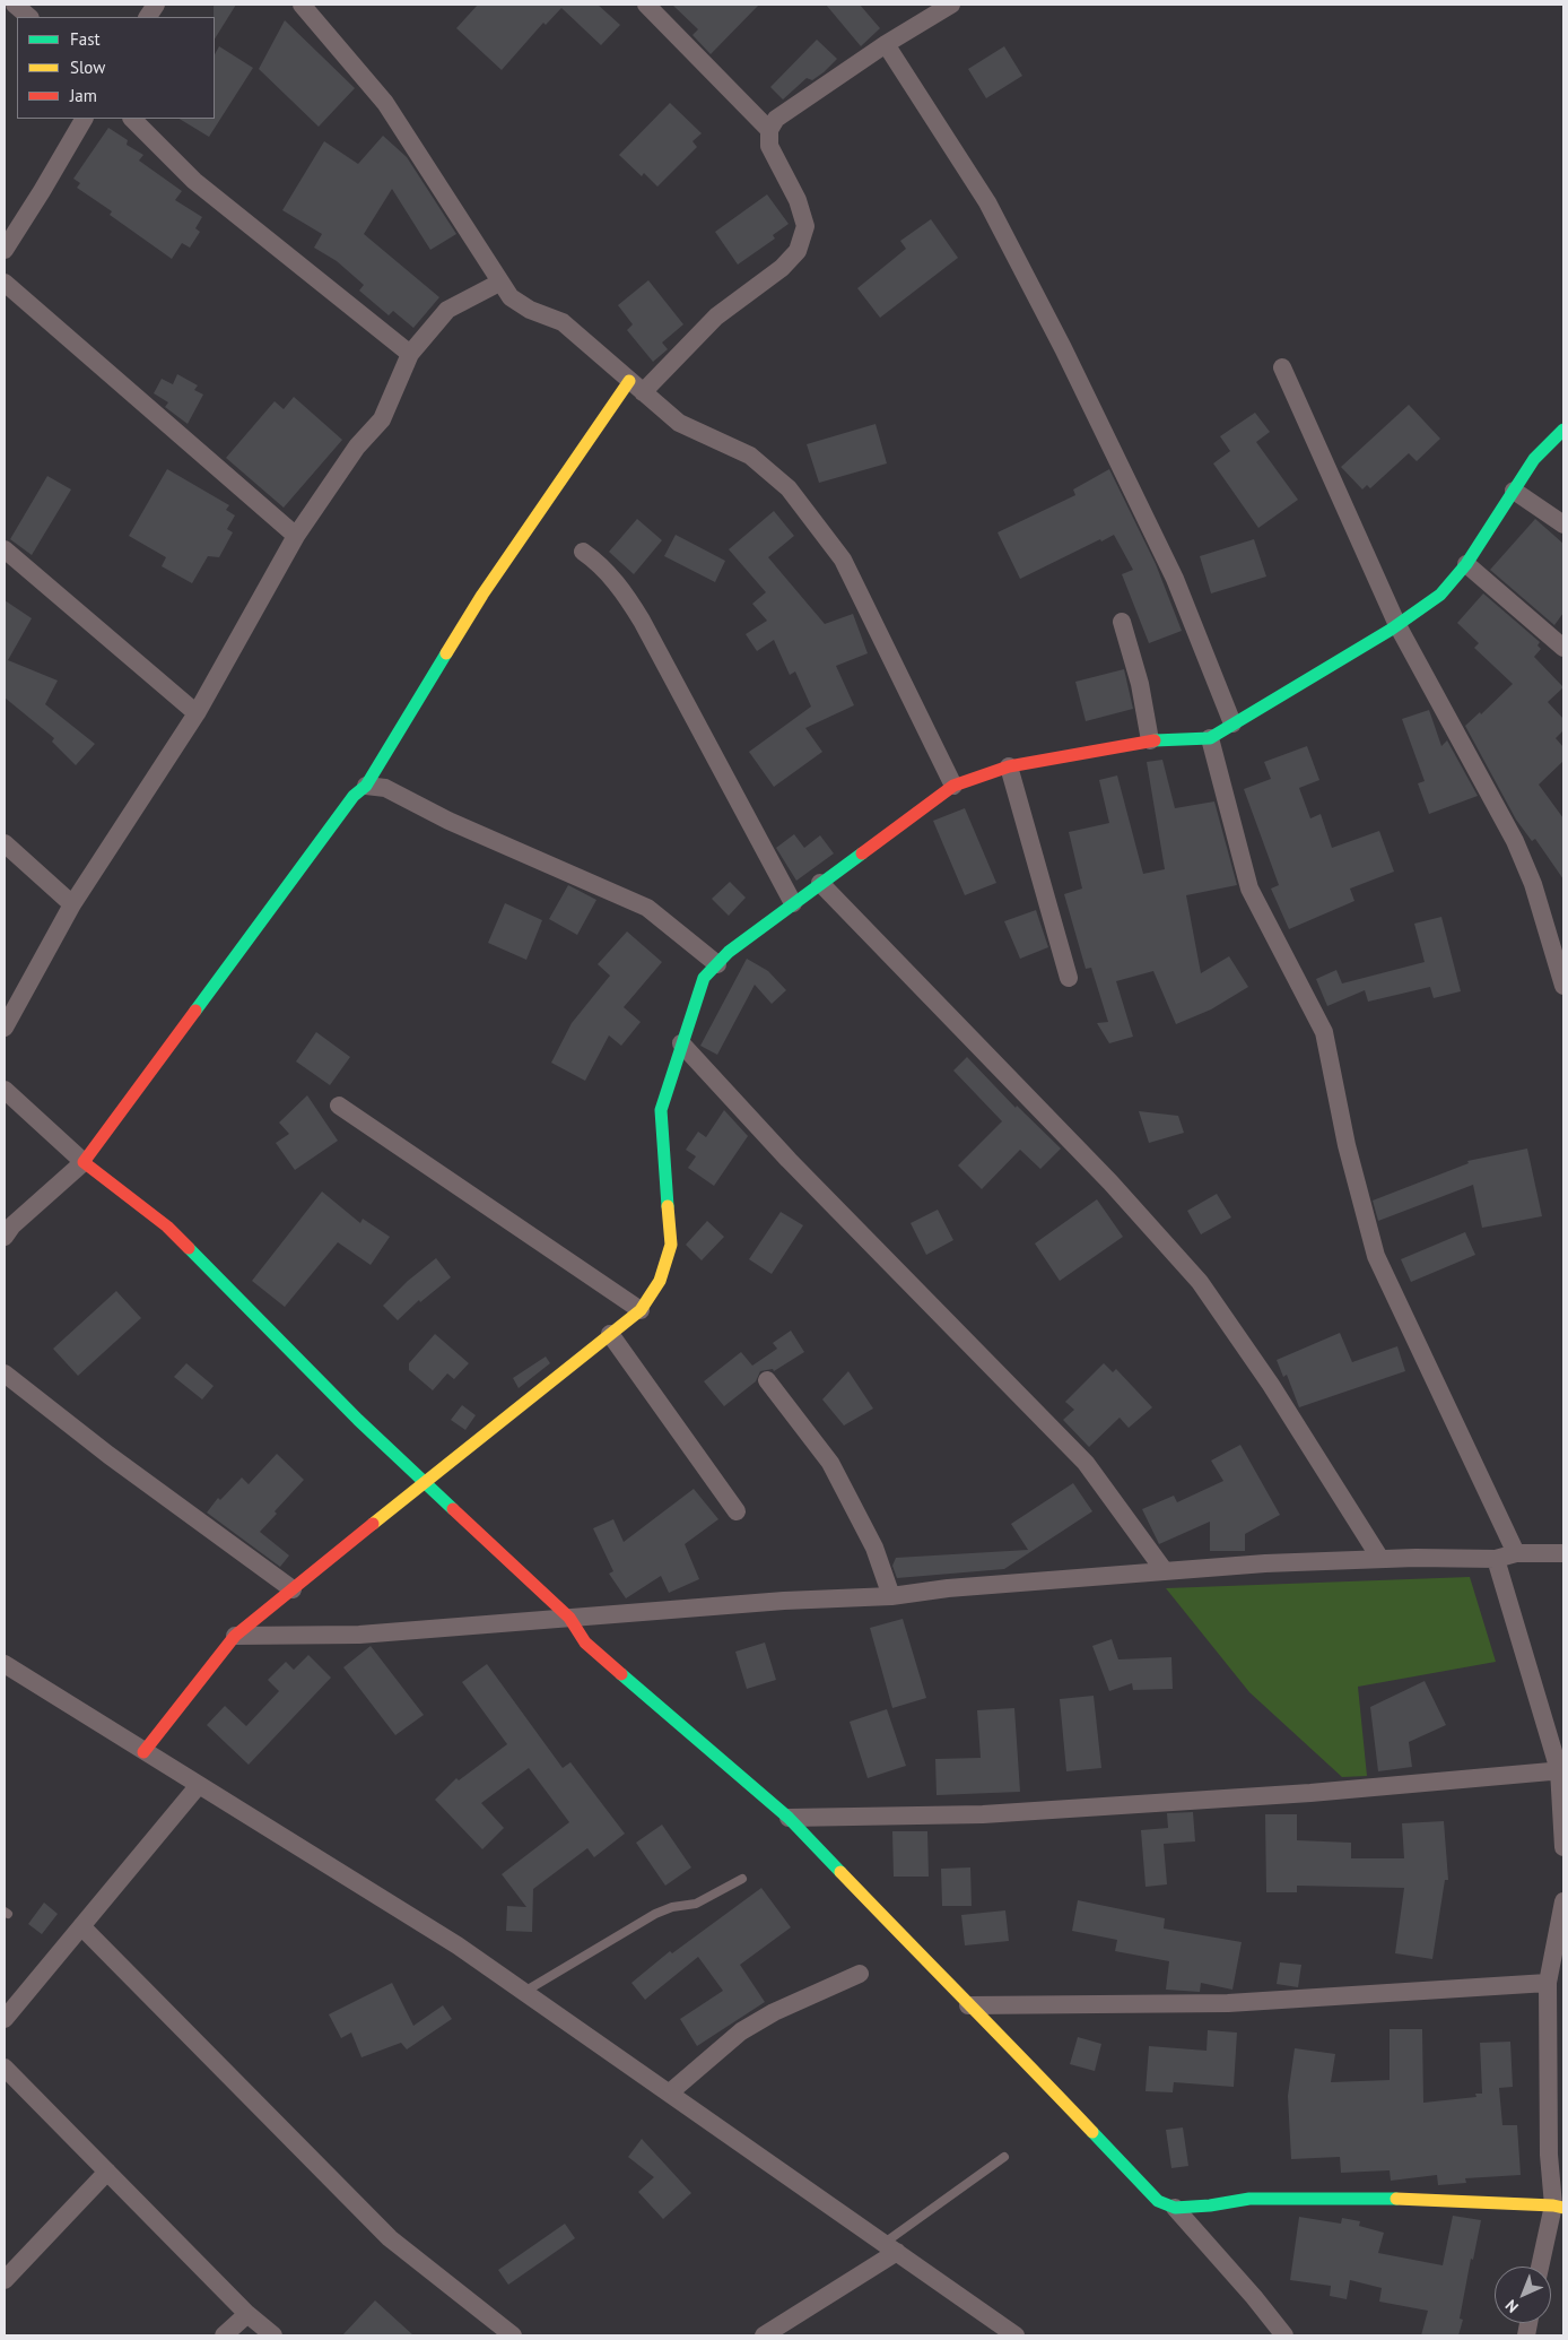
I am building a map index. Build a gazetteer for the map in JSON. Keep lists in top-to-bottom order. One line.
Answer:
{"legend":["Fast","Slow","Jam"],"north":"bottom left"}
